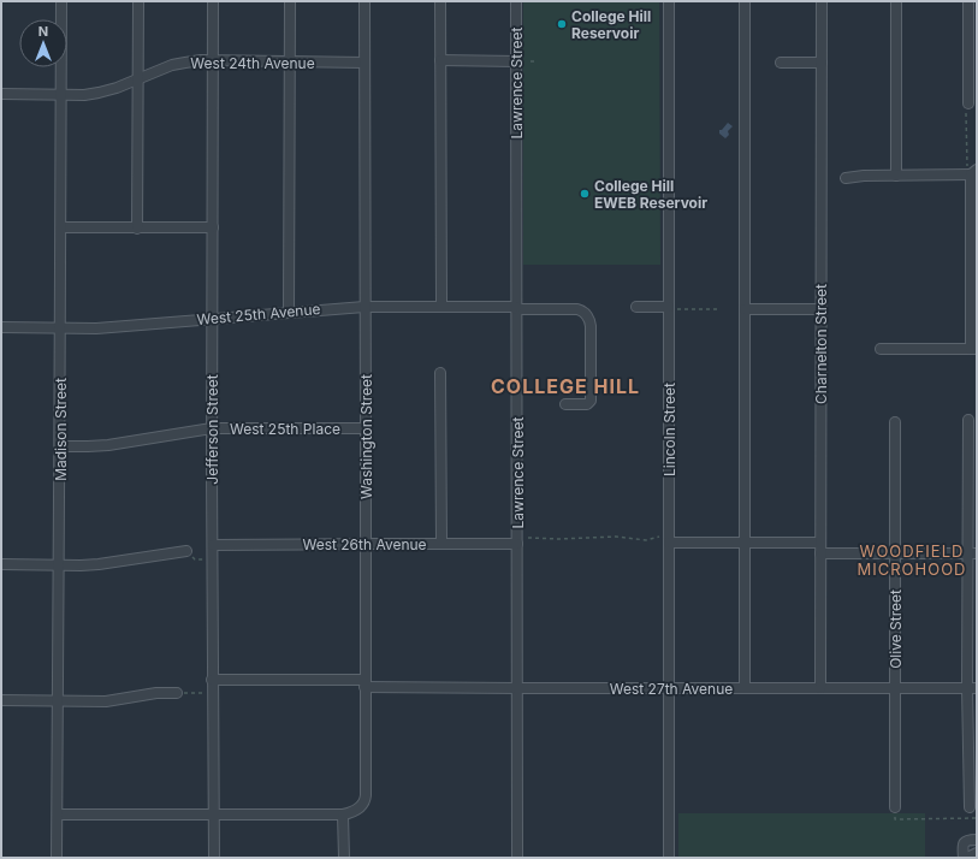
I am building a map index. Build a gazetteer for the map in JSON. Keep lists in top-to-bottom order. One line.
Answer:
{"streets":{"street":["West 24th Avenue","Lawrence Street","West 25th Avenue","Charnelton Street","West 25th Place","Madison Street","Jefferson Street","Lincoln Street","Washington Street","West 26th Avenue","Olive Street","West 27th Avenue"]},"crossings":[["West 24th Avenue","Madison Street"],["West 24th Avenue","Jefferson Street"],["West 24th Avenue","Washington Street"],["Lawrence Street","West 25th Avenue"],["Lawrence Street","West 26th Avenue"],["Lawrence Street","West 27th Avenue"],["West 25th Avenue","Madison Street"],["West 25th Avenue","Jefferson Street"],["West 25th Avenue","Washington Street"],["Charnelton Street","West 27th Avenue"],["West 25th Place","Madison Street"],["West 25th Place","Jefferson Street"],["West 25th Place","Washington Street"],["Jefferson Street","West 26th Avenue"],["Jefferson Street","West 27th Avenue"],["Lincoln Street","West 27th Avenue"],["Washington Street","West 26th Avenue"],["Washington Street","West 27th Avenue"],["Olive Street","West 27th Avenue"]],"districts":["COLLEGE HILL","WOODFIELD MICROHOOD"],"places":["College Hill Reservoir","College Hill EWEB Reservoir"],"north":"top"}
